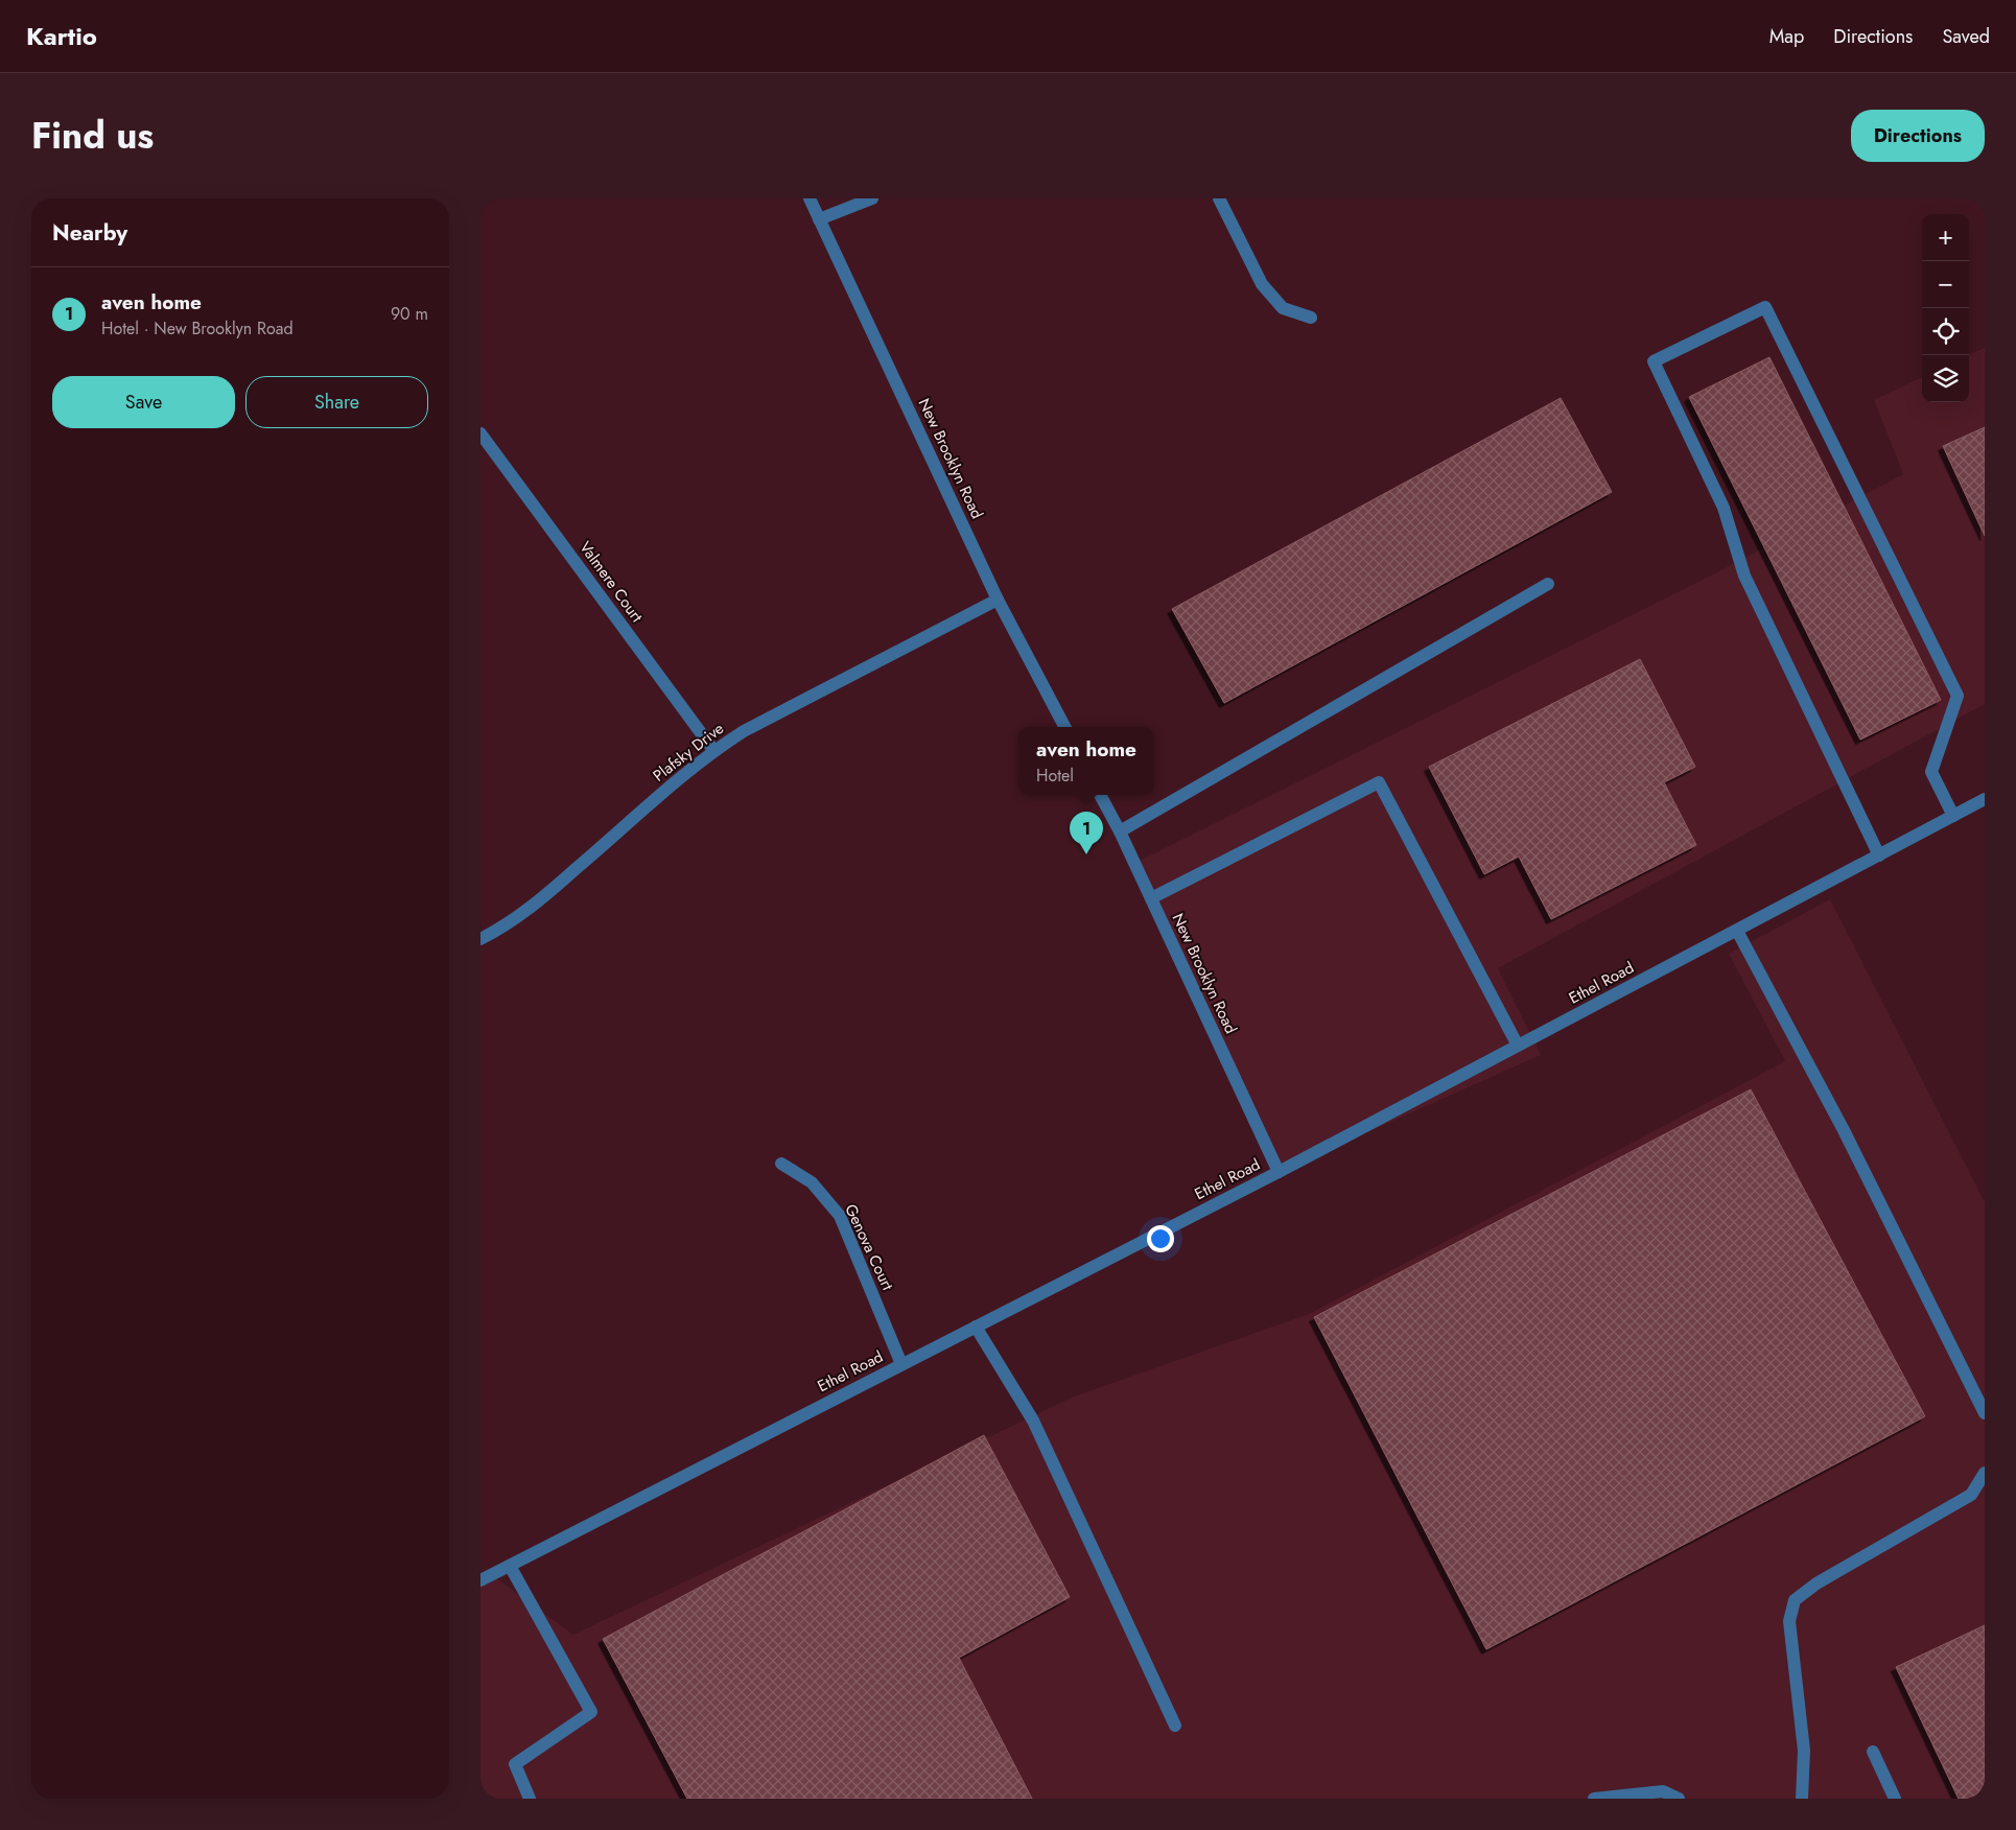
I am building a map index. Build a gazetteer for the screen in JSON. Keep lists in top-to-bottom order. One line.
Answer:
{"streets":{"street":["New Brooklyn Road","Valmere Court","Plafsky Drive","Ethel Road","Genova Court"]},"crossings":[["New Brooklyn Road","Plafsky Drive"],["New Brooklyn Road","Ethel Road"],["Valmere Court","Plafsky Drive"],["Ethel Road","Genova Court"]],"page":{"header":"Kartio","nav":["Map","Directions","Saved"],"title":"Find us","buttons":["Directions",["Save","Share"]],"heading":"Nearby","map_buttons":["+","−"],"list":[{"mark":"1","name":"aven home","note":"Hotel · New Brooklyn Road","value":"90 m"}],"popup":["aven home","Hotel"],"pins":"1"}}
